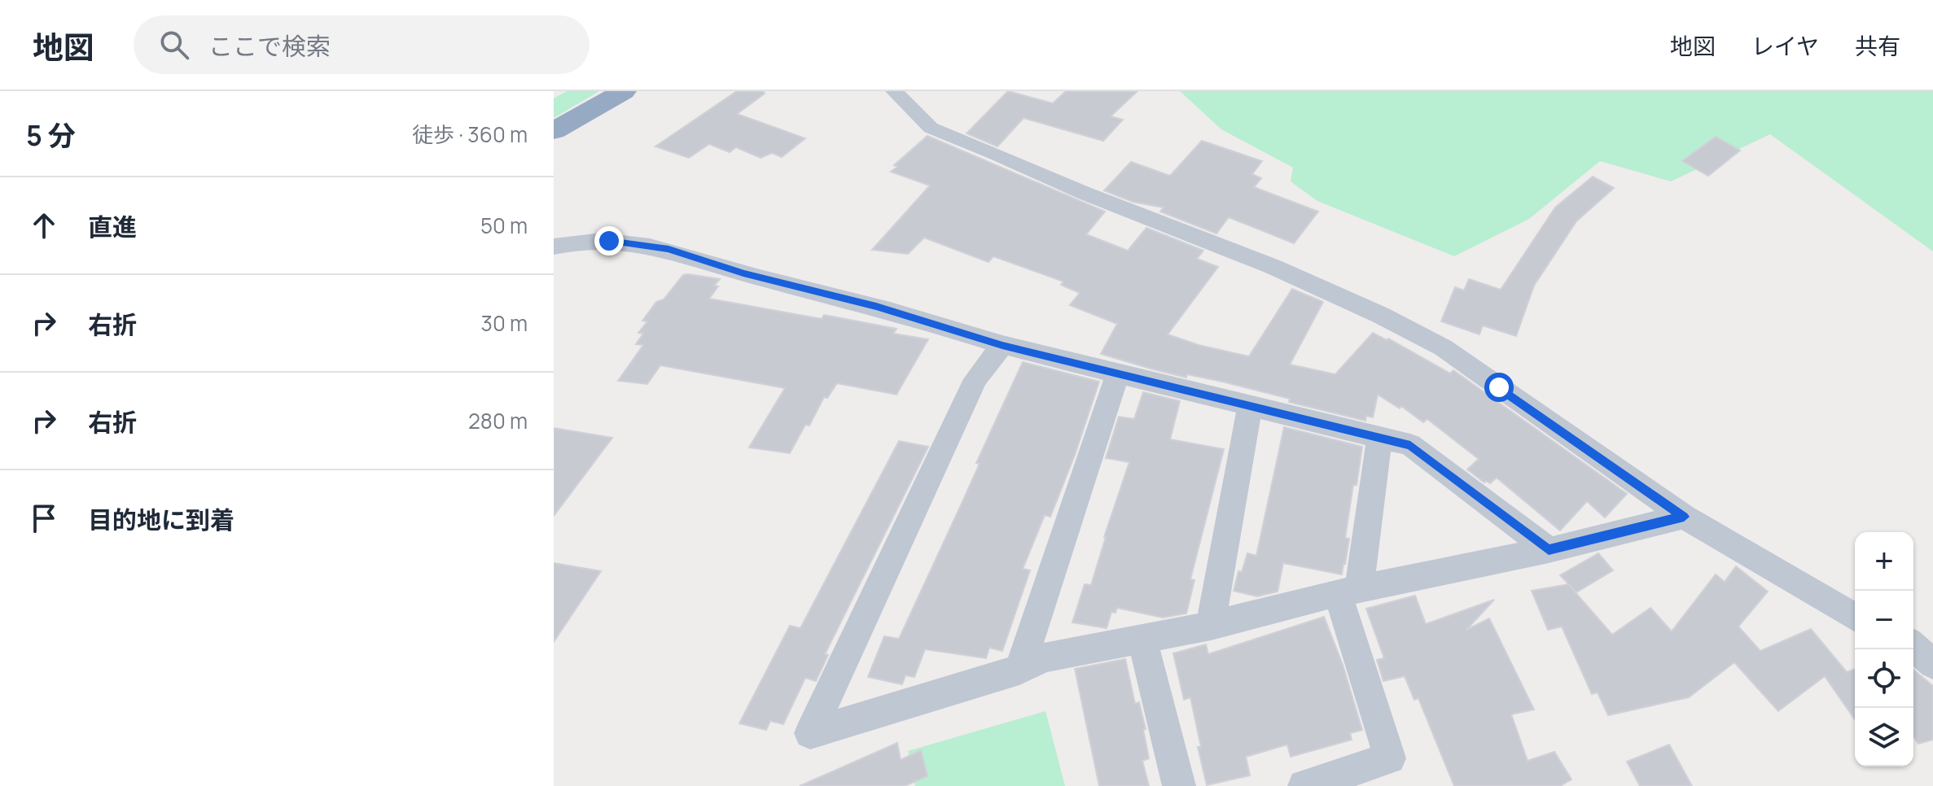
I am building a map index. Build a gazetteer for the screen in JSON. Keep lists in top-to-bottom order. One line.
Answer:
{"page":{"header":"地図","search":"ここで検索","nav":["地図","レイヤ","共有"],"heading":["5 分","徒歩 · 360 m"],"list":[["直進","50 m"],["右折","30 m"],["右折","280 m"],"目的地に到着"],"map_buttons":["+","−"]}}
